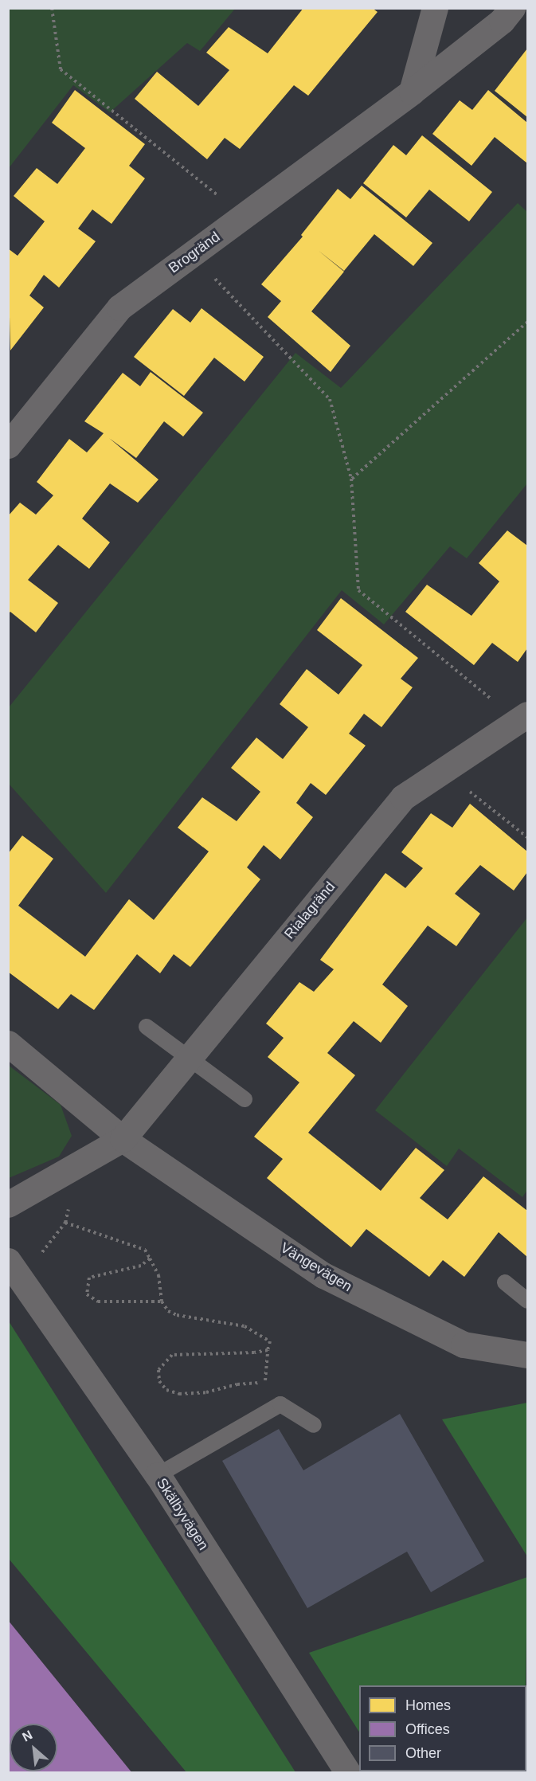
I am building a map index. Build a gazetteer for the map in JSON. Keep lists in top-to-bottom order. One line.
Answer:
{"streets":{"street":["Brogränd","Rialagränd","Vängevägen","Skälbyvägen"]},"crossings":[["Rialagränd","Vängevägen"]],"legend":["Homes","Offices","Other"],"north":"top left"}
